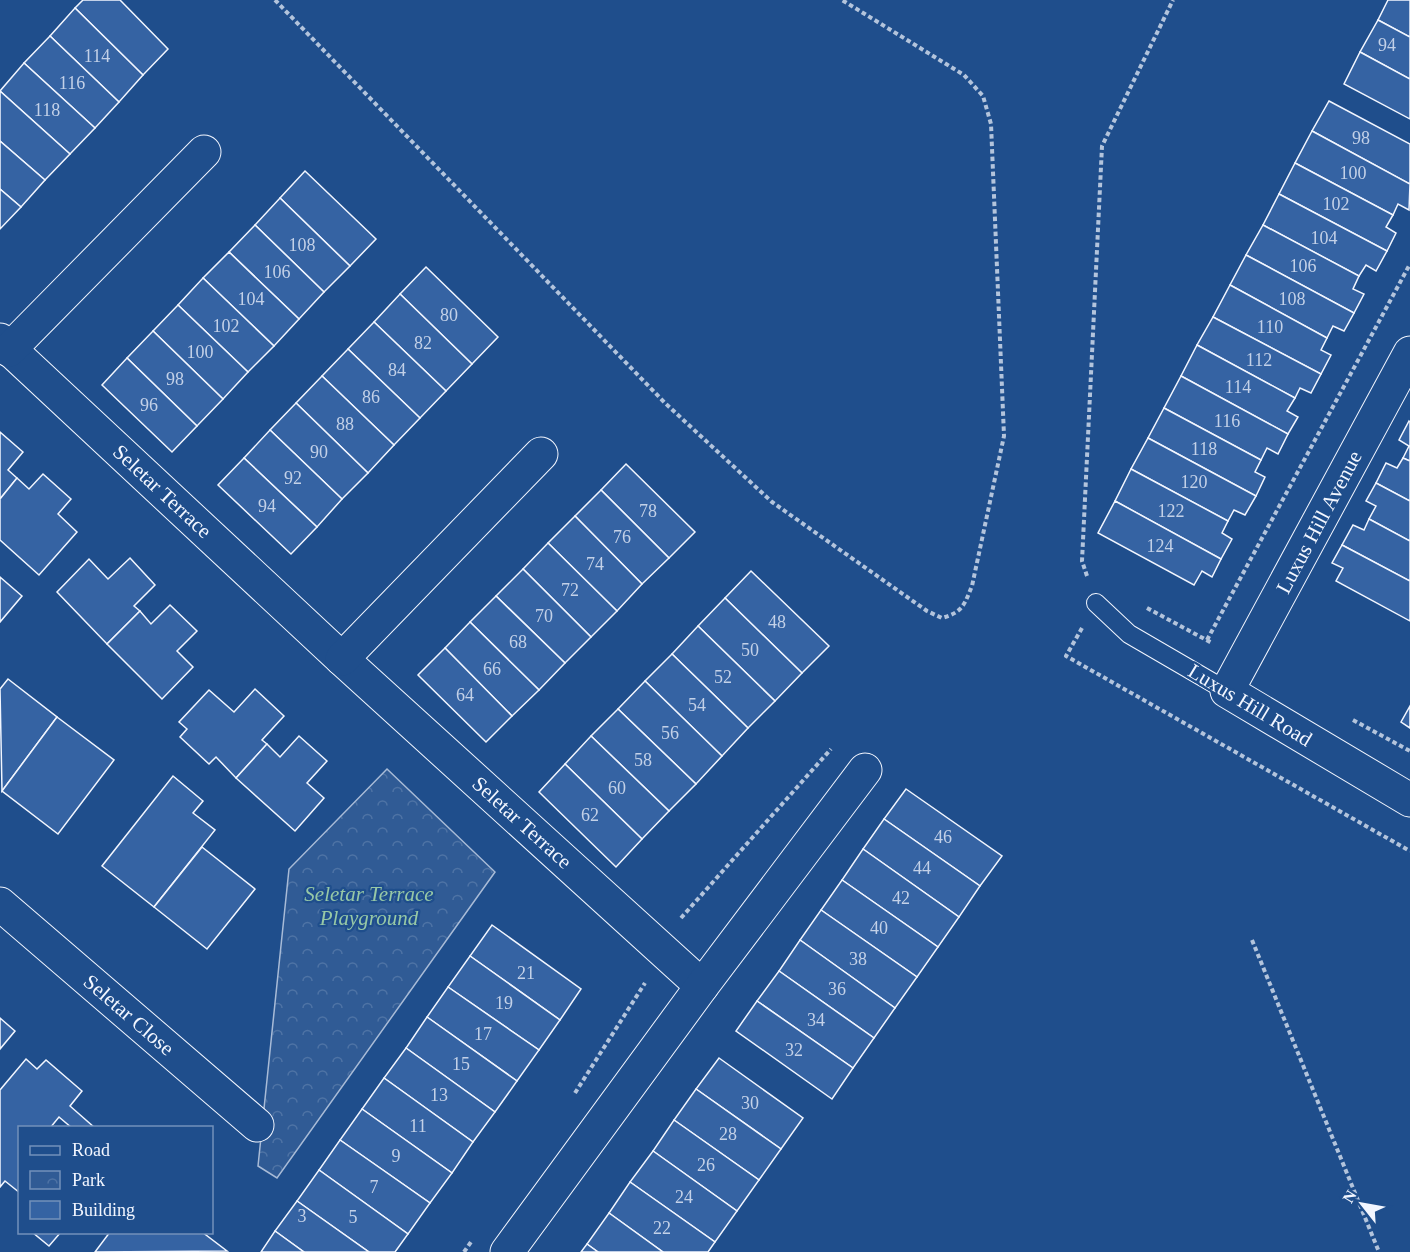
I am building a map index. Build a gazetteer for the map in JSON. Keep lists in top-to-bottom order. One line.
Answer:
{"streets":{"street":["Seletar Terrace","Luxus Hill Avenue","Luxus Hill Road","Seletar Close"]},"crossings":[["Luxus Hill Avenue","Luxus Hill Road"]],"parks":["Seletar Terrace Playground"],"house_numbers":["94","114","116","118","98","100","102","104","108","106","106","104","108","80","102","110","82","100","112","84","98","114","86","96","116","88","118","90","92","120","94","78","122","76","124","74","72","70","48","68","50","66","52","64","54","56","58","60","62","46","44","42","40","38","21","36","19","34","17","32","15","13","30","11","28","9","26","7","24","3","5","22"],"legend":["Road","Park","Building"],"north":"top left"}
